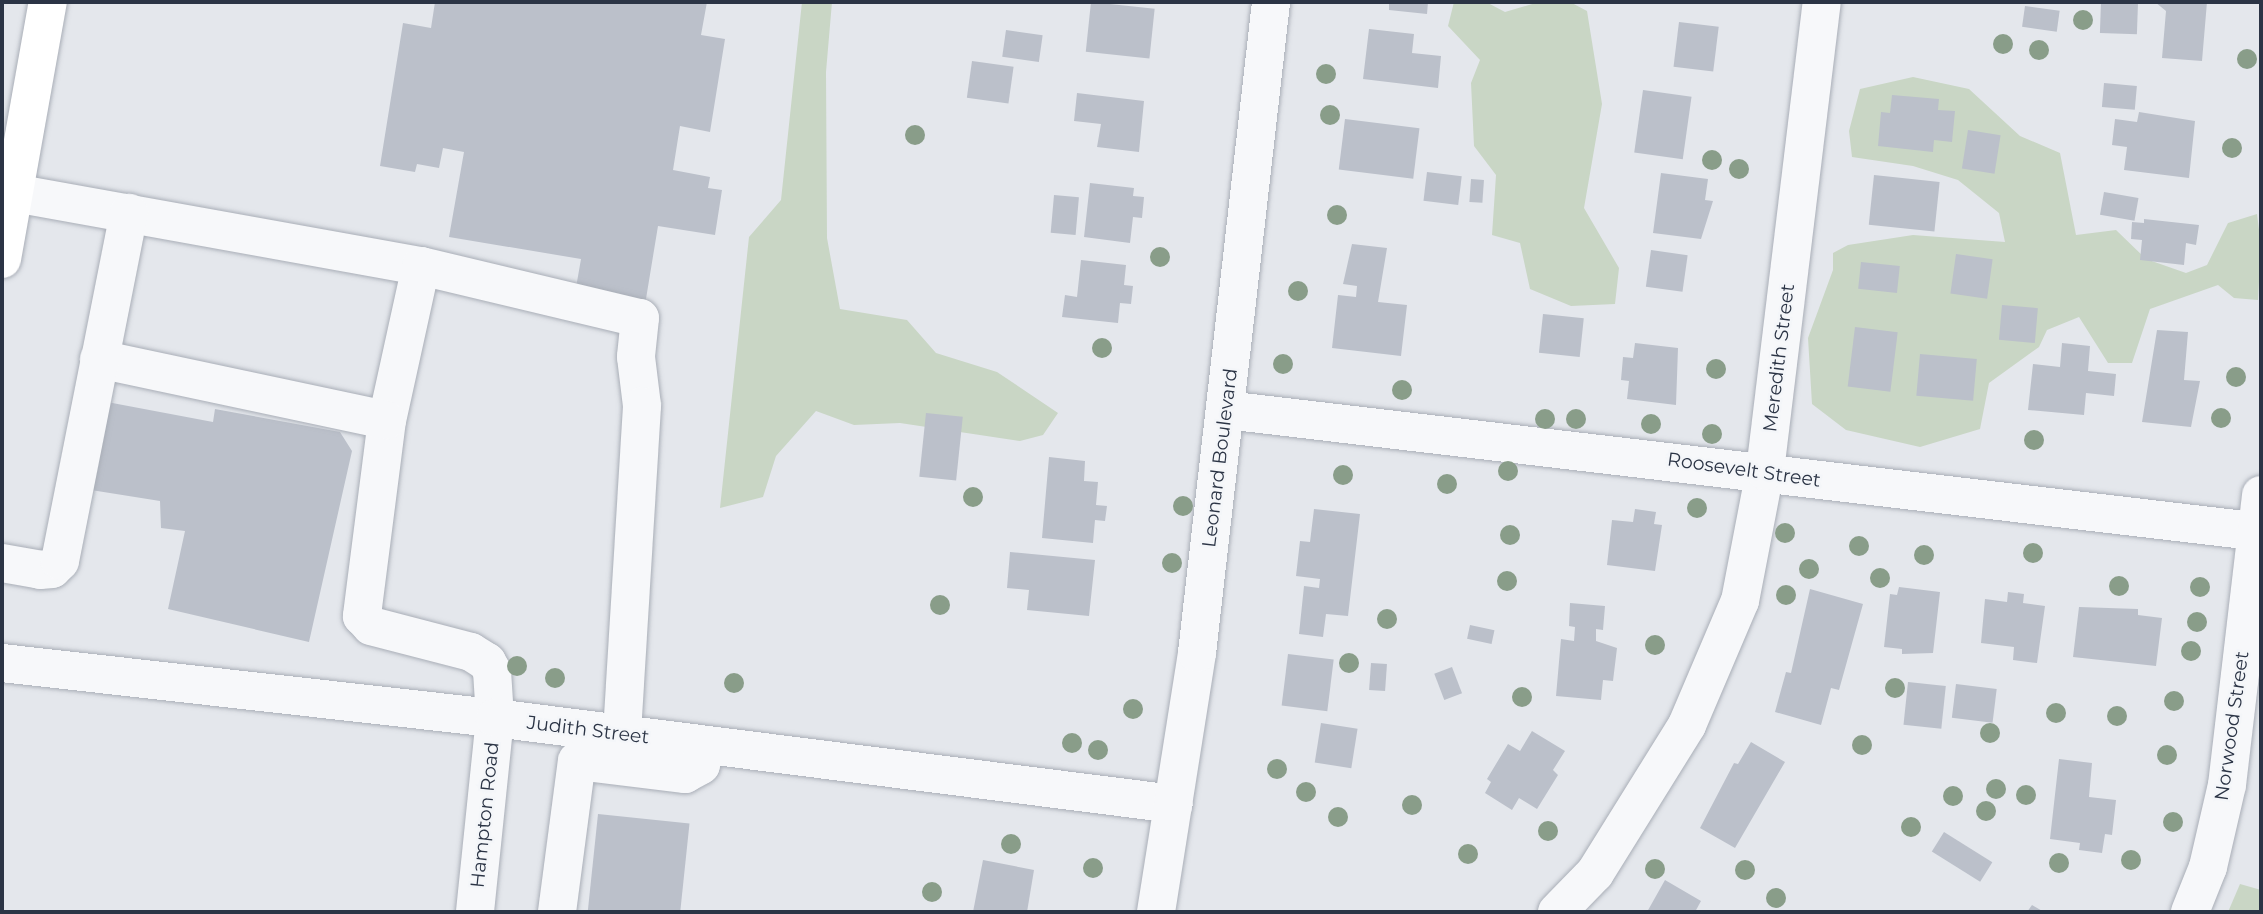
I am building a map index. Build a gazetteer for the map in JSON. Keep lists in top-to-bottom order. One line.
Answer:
{"streets":{"street":["Meredith Street","Leonard Boulevard","Roosevelt Street","Norwood Street","Judith Street","Hampton Road"]},"crossings":[["Meredith Street","Roosevelt Street"],["Leonard Boulevard","Roosevelt Street"],["Leonard Boulevard","Judith Street"],["Roosevelt Street","Norwood Street"],["Judith Street","Hampton Road"]]}
